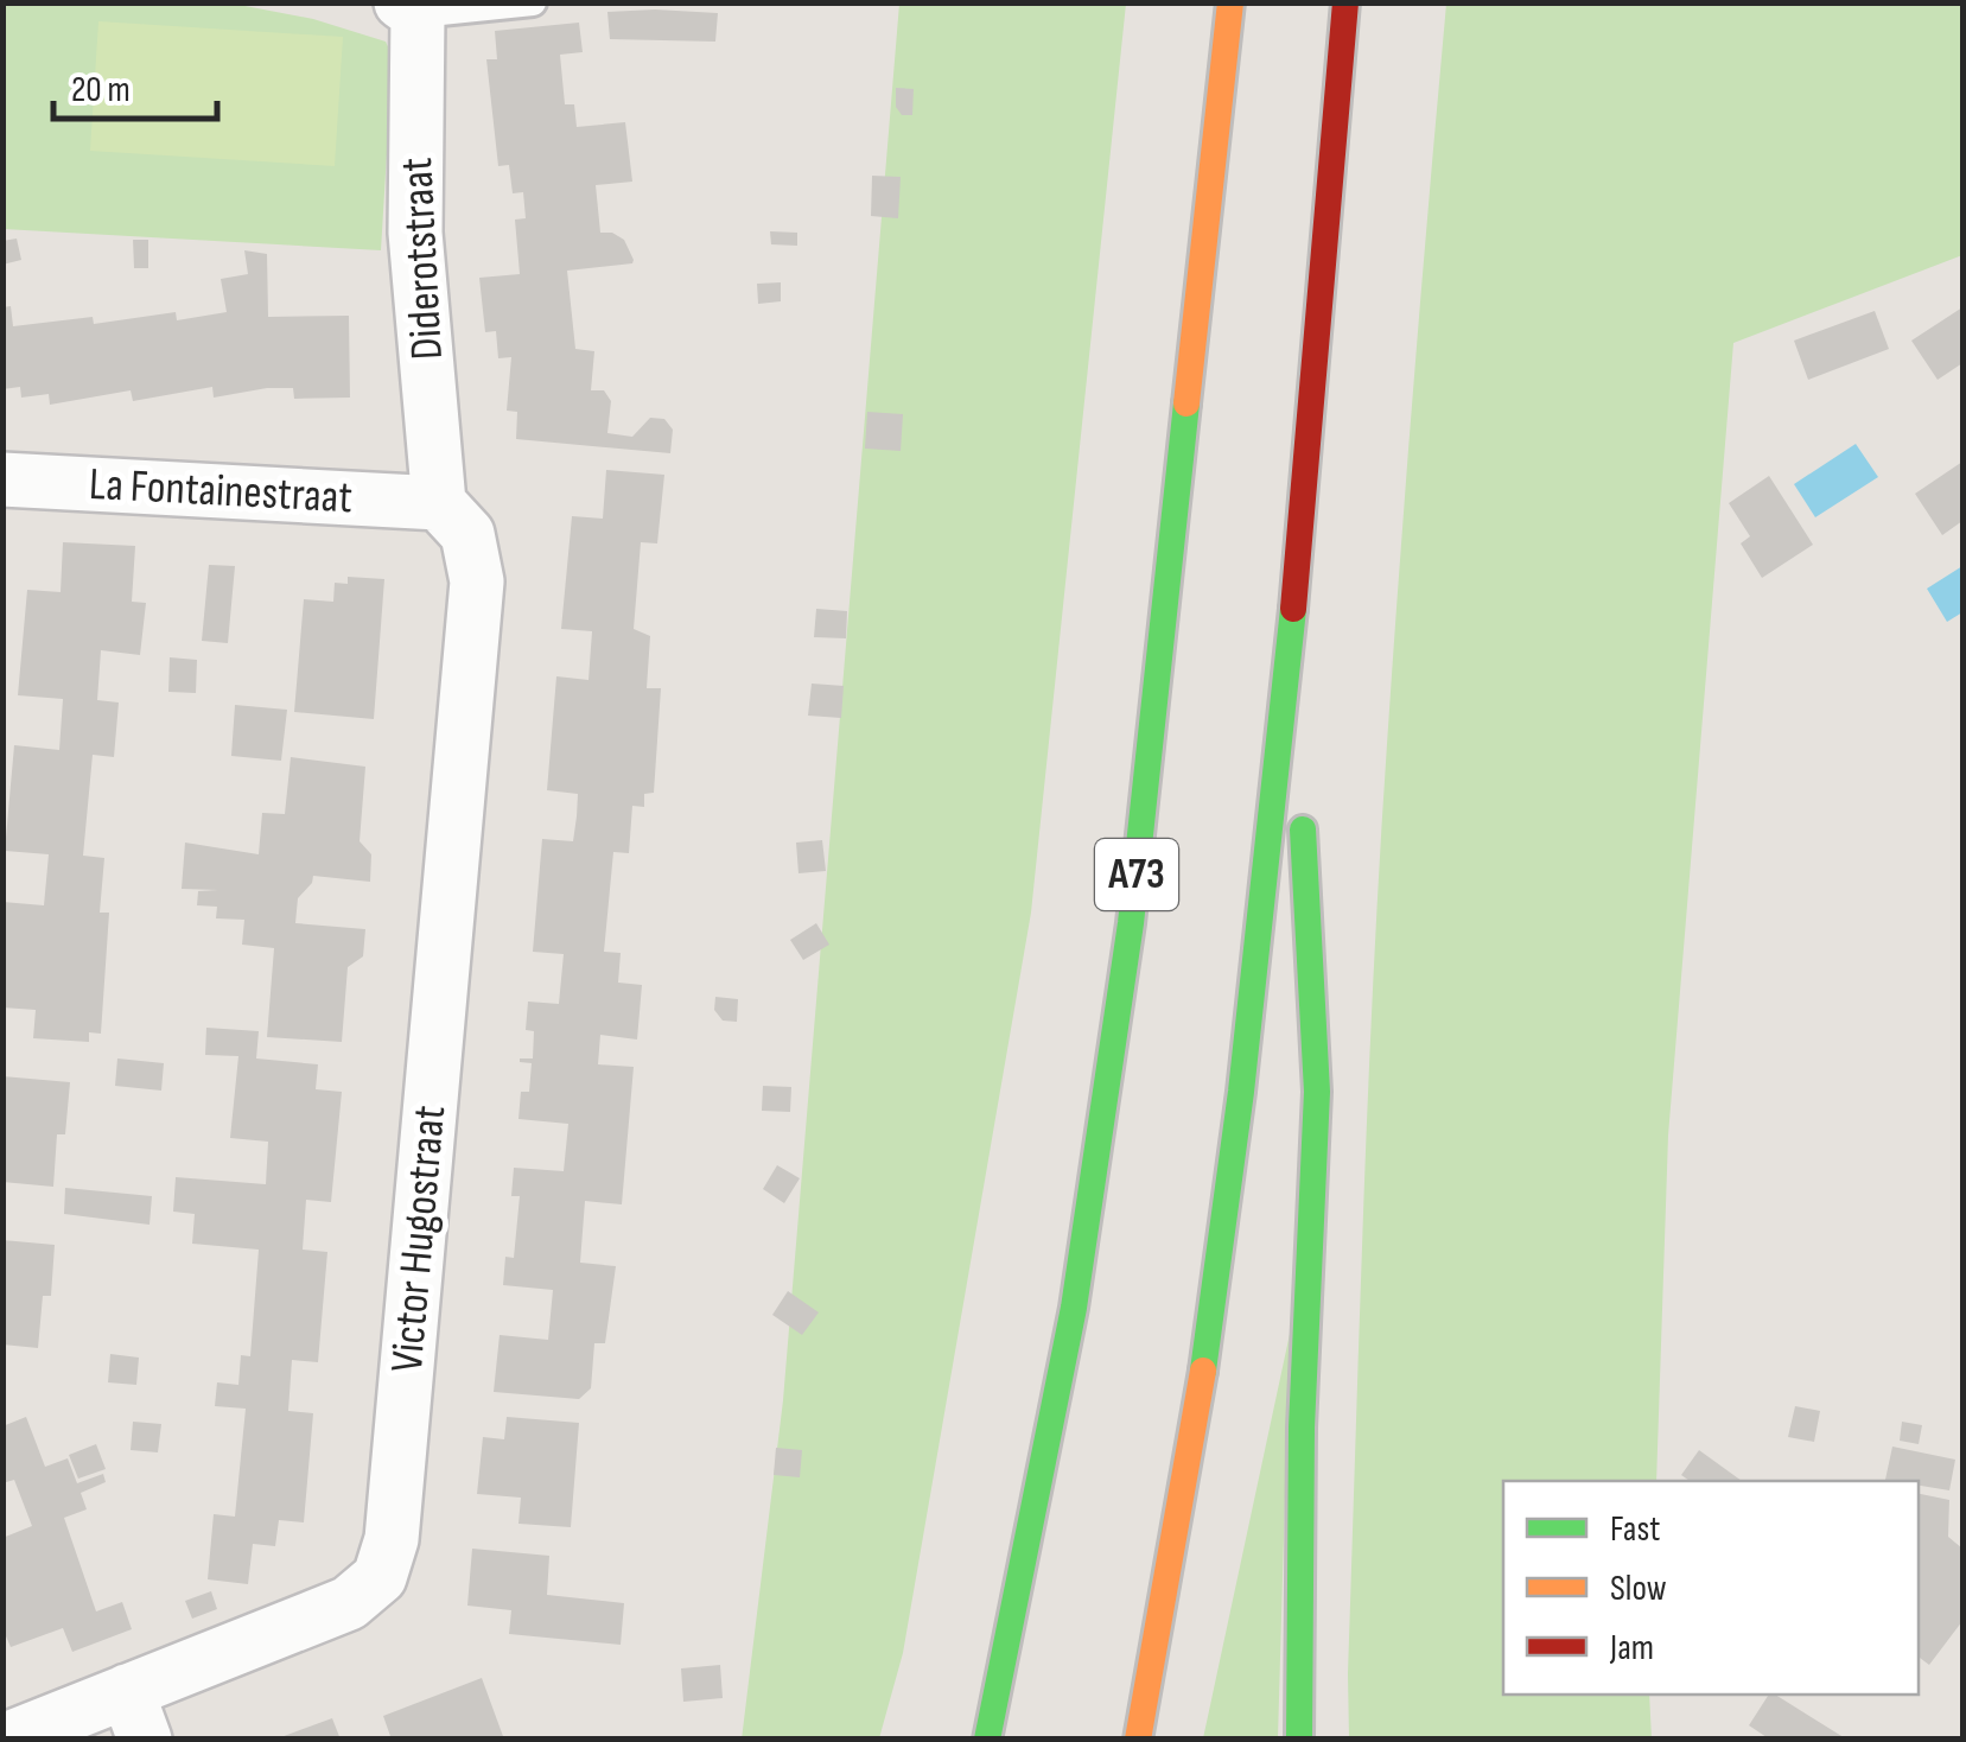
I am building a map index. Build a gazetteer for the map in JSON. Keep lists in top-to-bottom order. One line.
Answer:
{"streets":{"highway":["A73"],"street":["Diderotstraat","La Fontainestraat","Victor Hugostraat"]},"crossings":[["Diderotstraat","La Fontainestraat"],["Diderotstraat","Victor Hugostraat"],["La Fontainestraat","Victor Hugostraat"]],"legend":["Fast","Slow","Jam"],"scale_bar":"20 m"}
